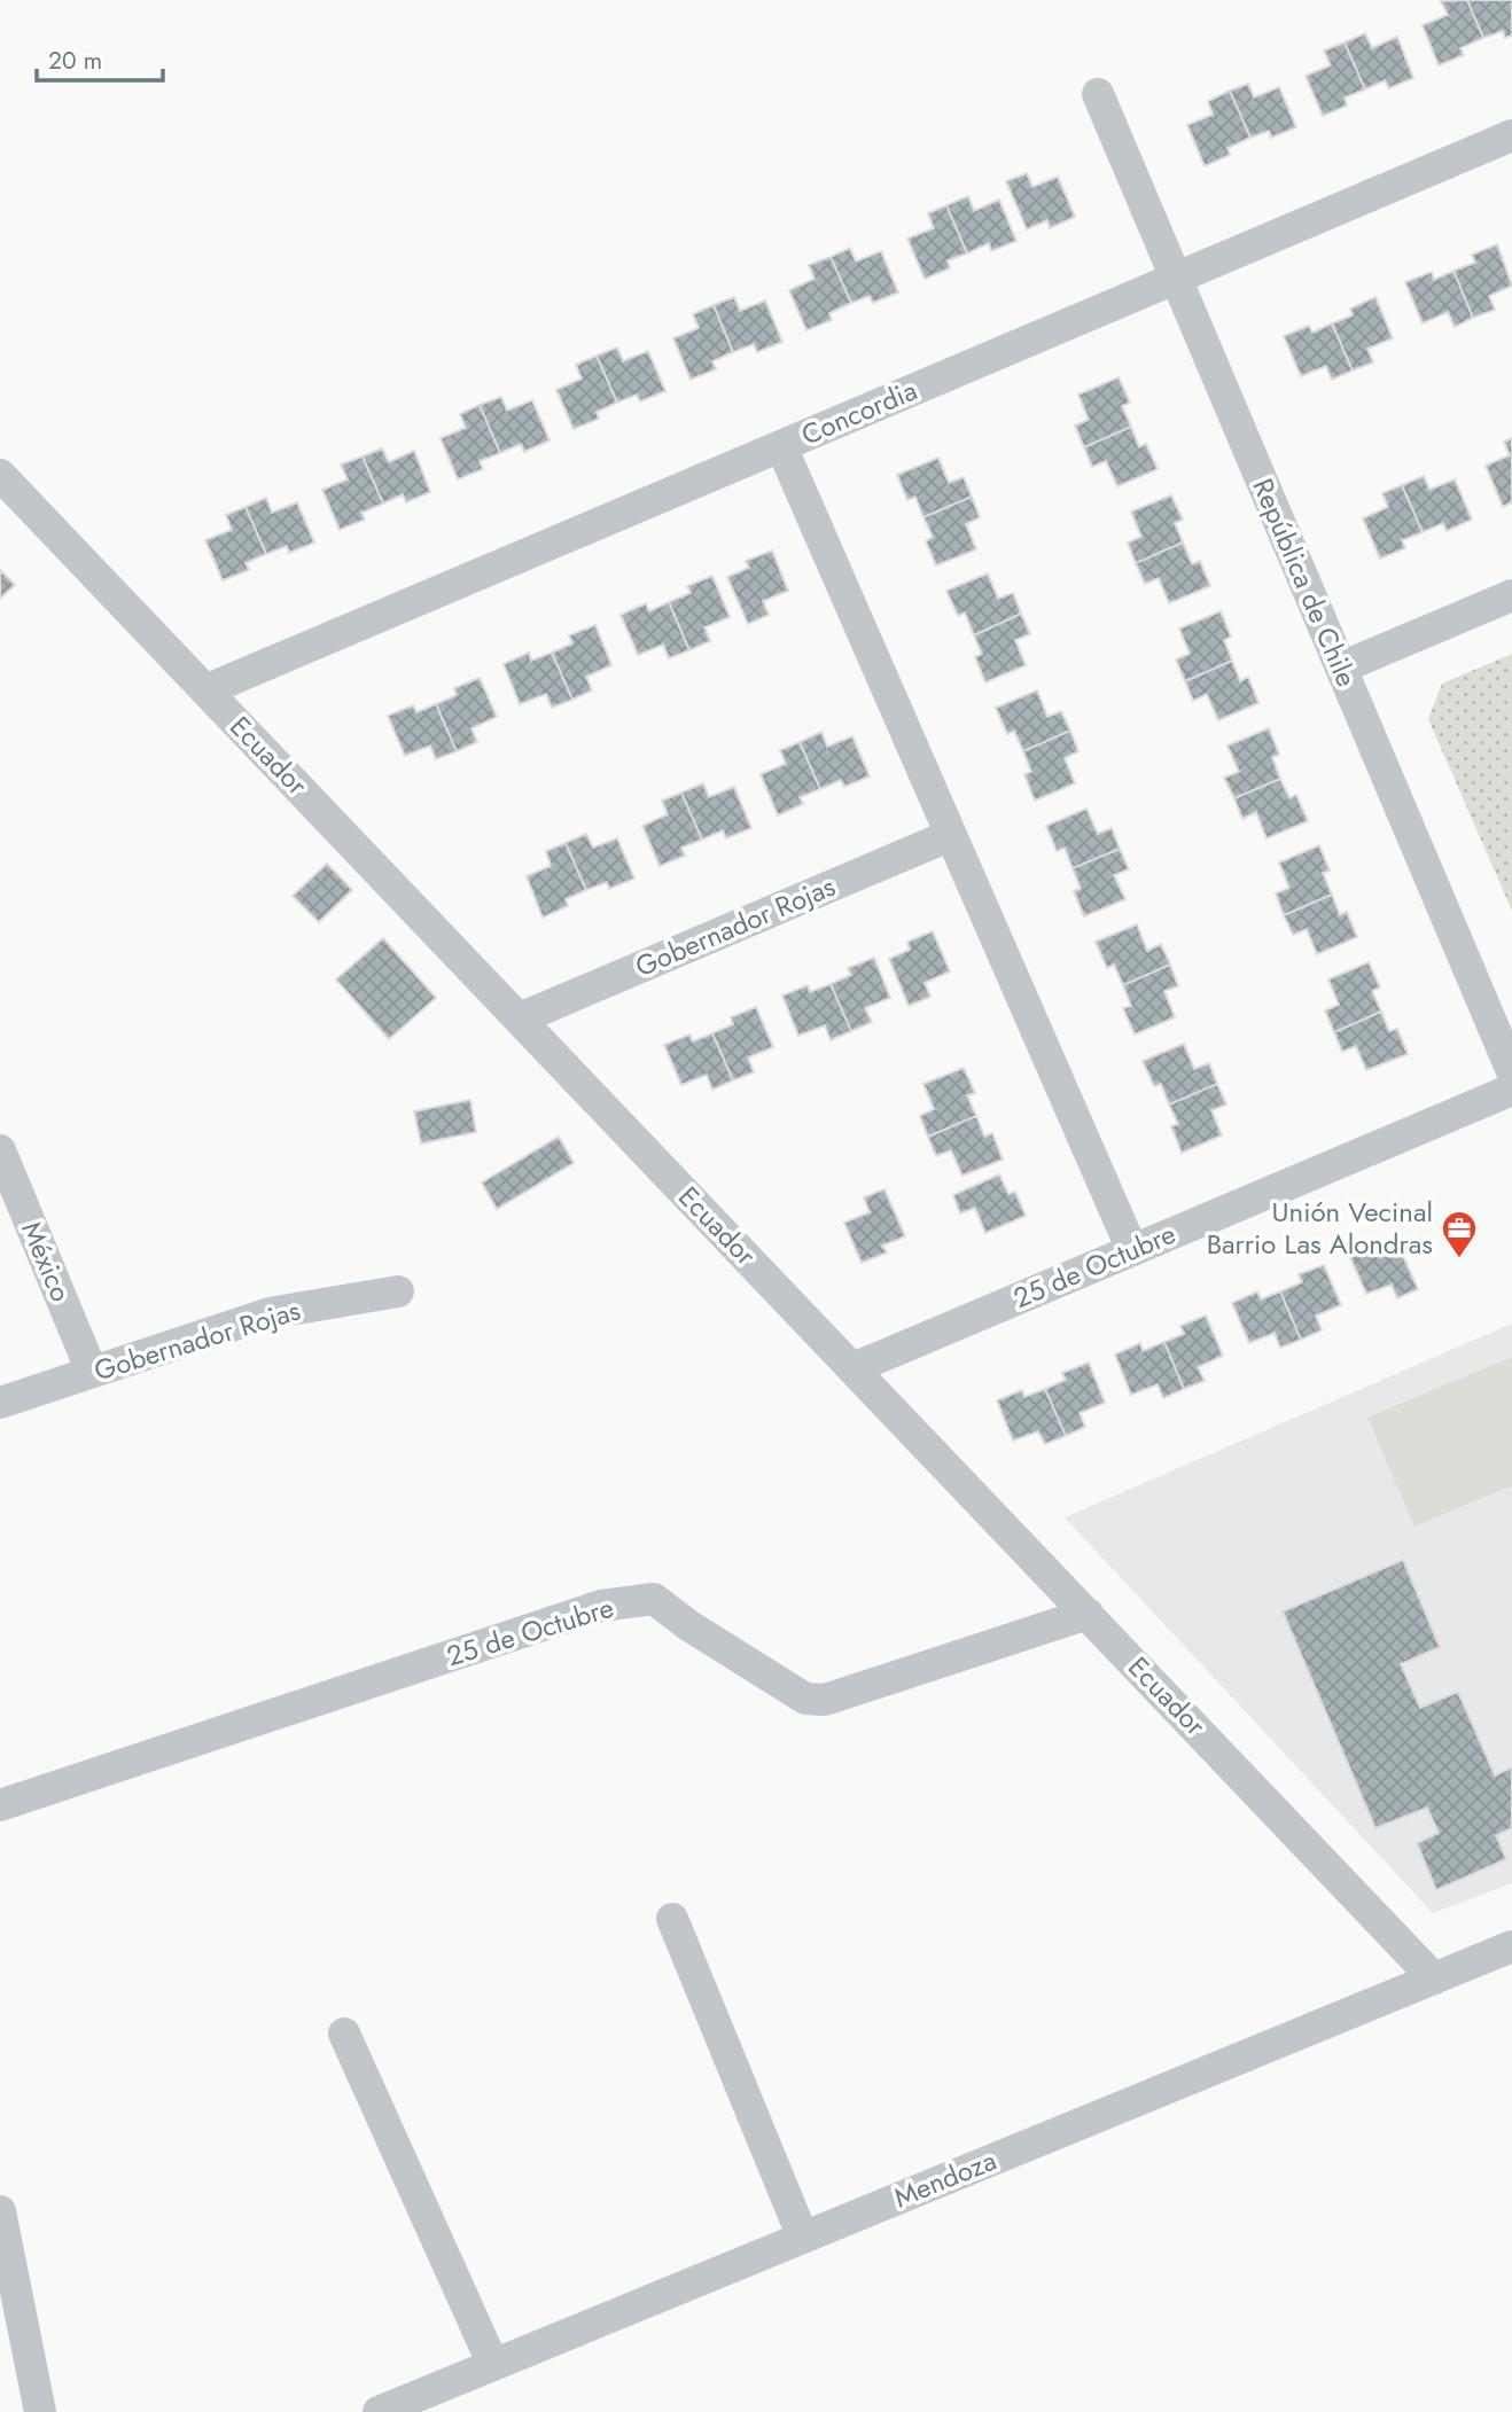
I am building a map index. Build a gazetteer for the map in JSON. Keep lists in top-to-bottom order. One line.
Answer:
{"streets":{"street":["Concordia","República de Chile","Ecuador","Gobernador Rojas","México","25 de Octubre","Mendoza"]},"crossings":[["Concordia","República de Chile"],["Concordia","Ecuador"],["Ecuador","Gobernador Rojas"],["Ecuador","25 de Octubre"],["Ecuador","Mendoza"],["Gobernador Rojas","México"]],"places":{"office":["Unión Vecinal Barrio Las Alondras"]},"scale_bar":"20 m"}
